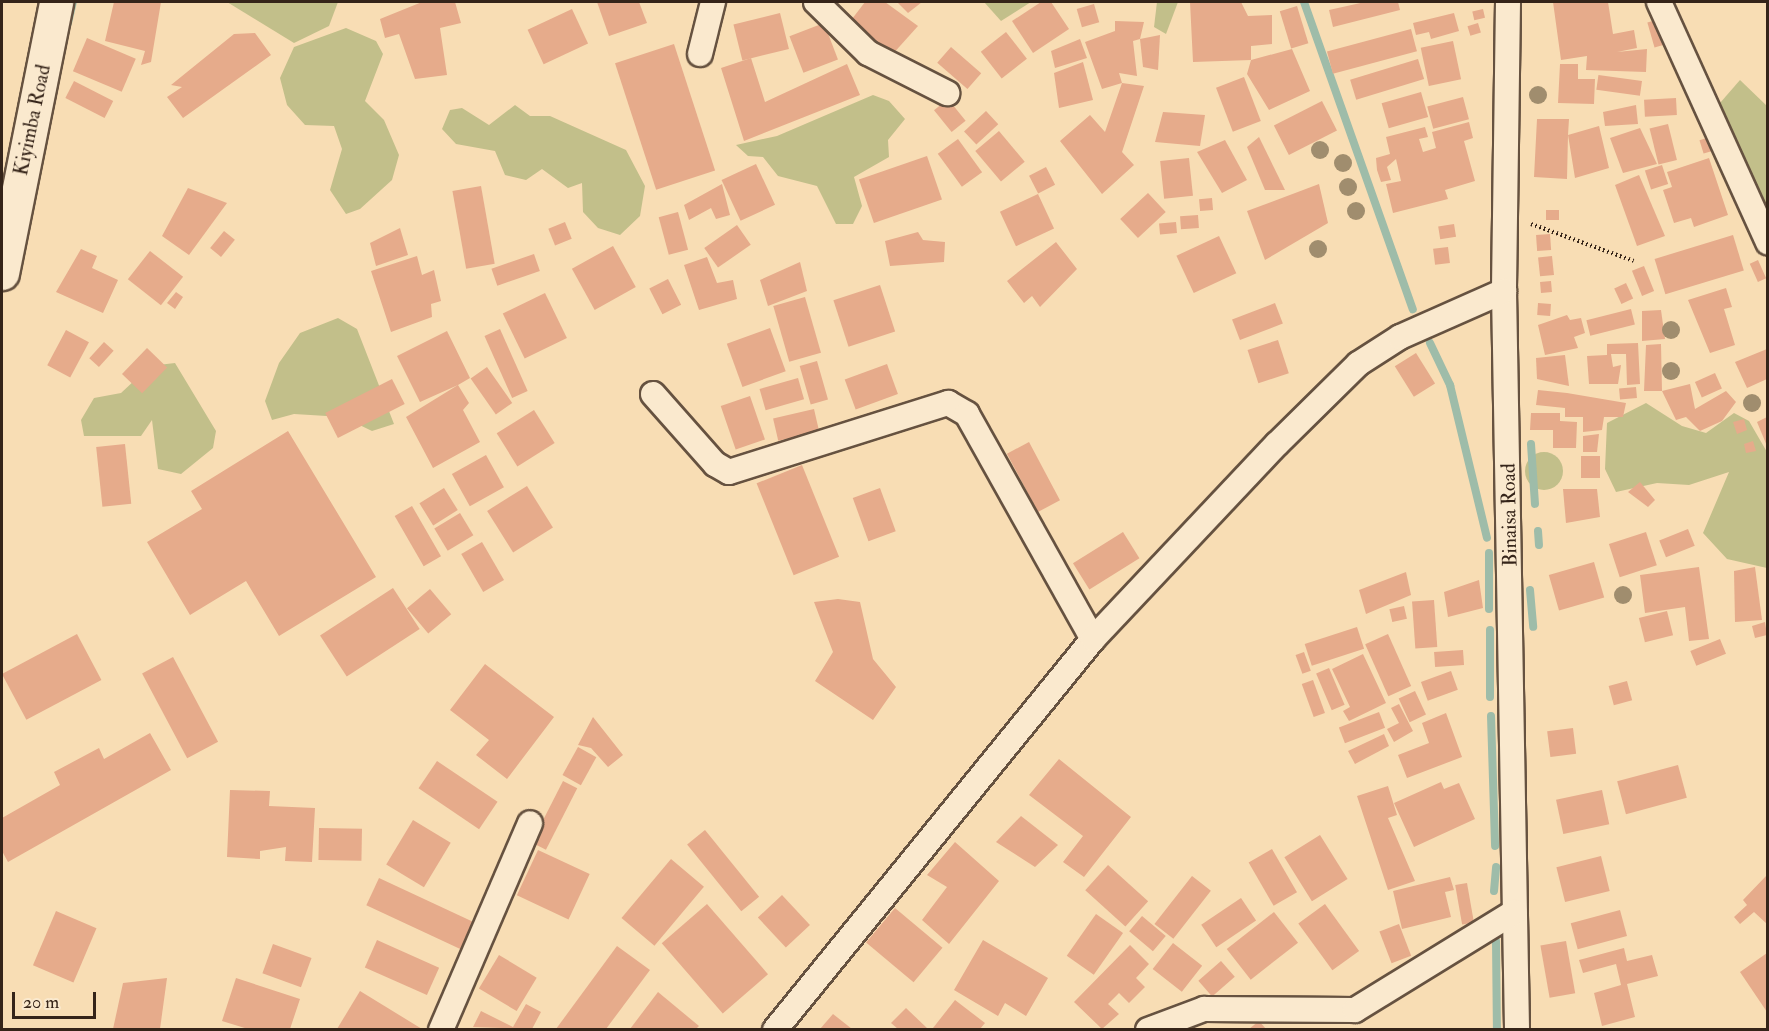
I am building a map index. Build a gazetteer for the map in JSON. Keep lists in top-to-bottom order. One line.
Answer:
{"streets":{"street":["Kiyimba Road","Binaisa Road"]},"scale_bar":"20 m"}
